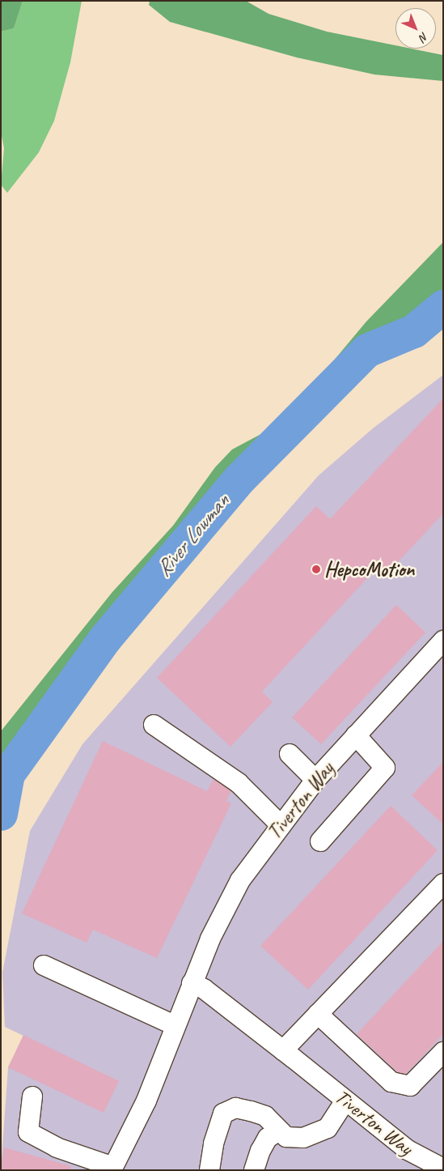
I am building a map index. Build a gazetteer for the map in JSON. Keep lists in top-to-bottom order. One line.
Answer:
{"streets":{"street":["Tiverton Way"]},"water":["River Lowman"],"places":["HepcoMotion"],"north":"bottom right"}
